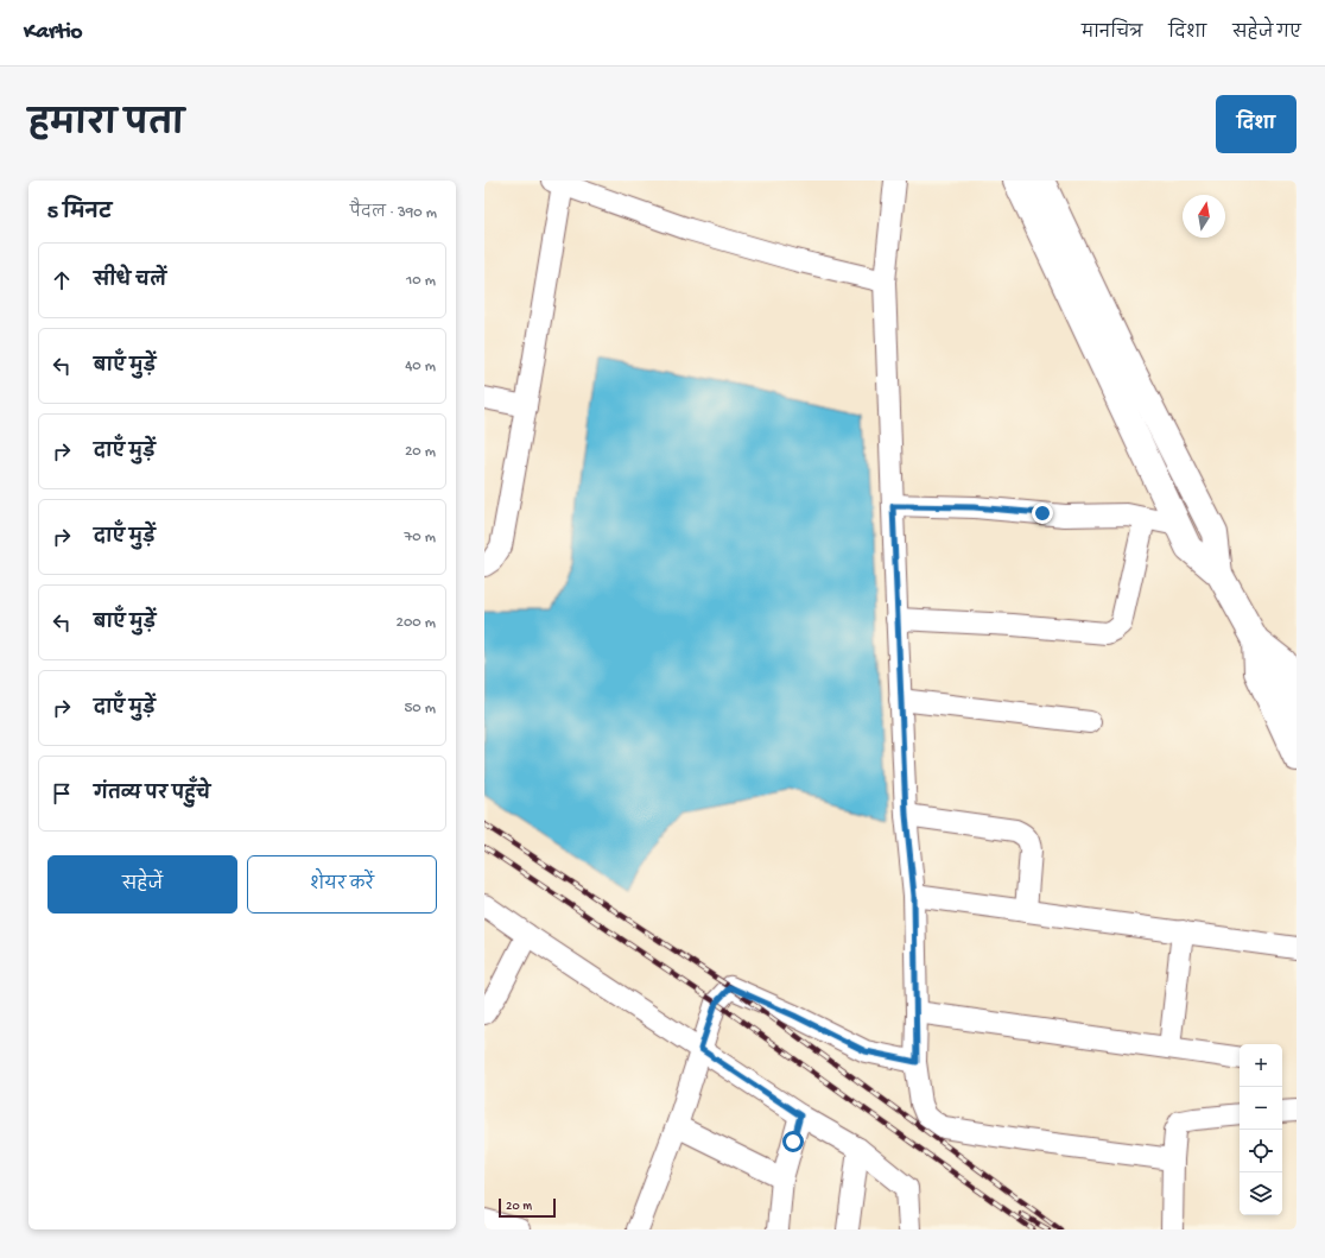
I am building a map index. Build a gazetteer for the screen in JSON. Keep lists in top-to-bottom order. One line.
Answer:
{"scale_bar":"20 m","north":"top","page":{"header":"Kartio","nav":["मानचित्र","दिशा","सहेजे गए"],"title":"हमारा पता","buttons":["दिशा",["सहेजें","शेयर करें"]],"heading":["5 मिनट","पैदल · 390 m"],"list":[["सीधे चलें","10 m"],["बाएँ मुड़ें","40 m"],["दाएँ मुड़ें","20 m"],["दाएँ मुड़ें","70 m"],["बाएँ मुड़ें","200 m"],["दाएँ मुड़ें","50 m"],"गंतव्य पर पहुँचे"],"map_buttons":["+","−"],"scale":"20 m"}}
